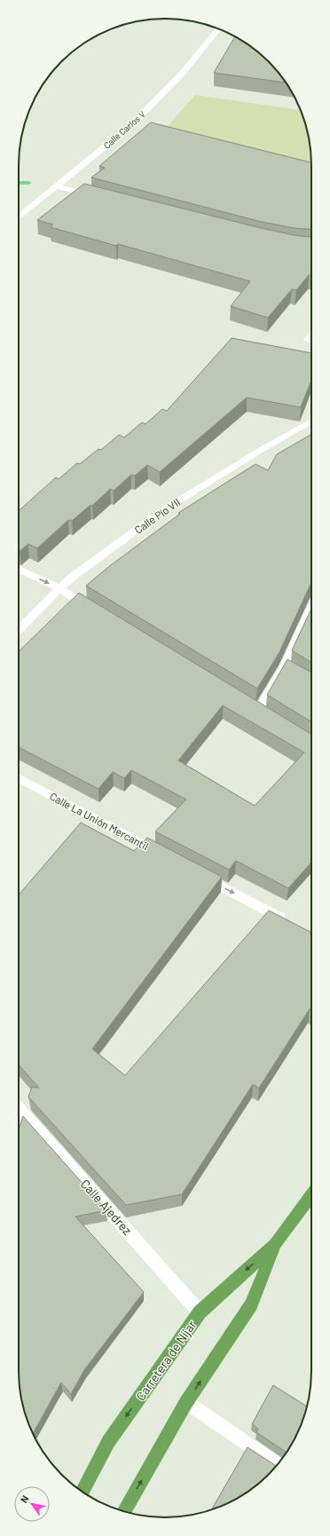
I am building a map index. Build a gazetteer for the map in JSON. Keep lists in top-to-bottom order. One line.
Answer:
{"streets":{"main road":["Carretera de Níjar"],"street":["Calle Carlos V","Calle Pío VII","Calle La Unión Mercantil","Calle Ajedrez"]},"crossings":[["Calle Ajedrez","Carretera de Níjar"]],"north":"top left"}
